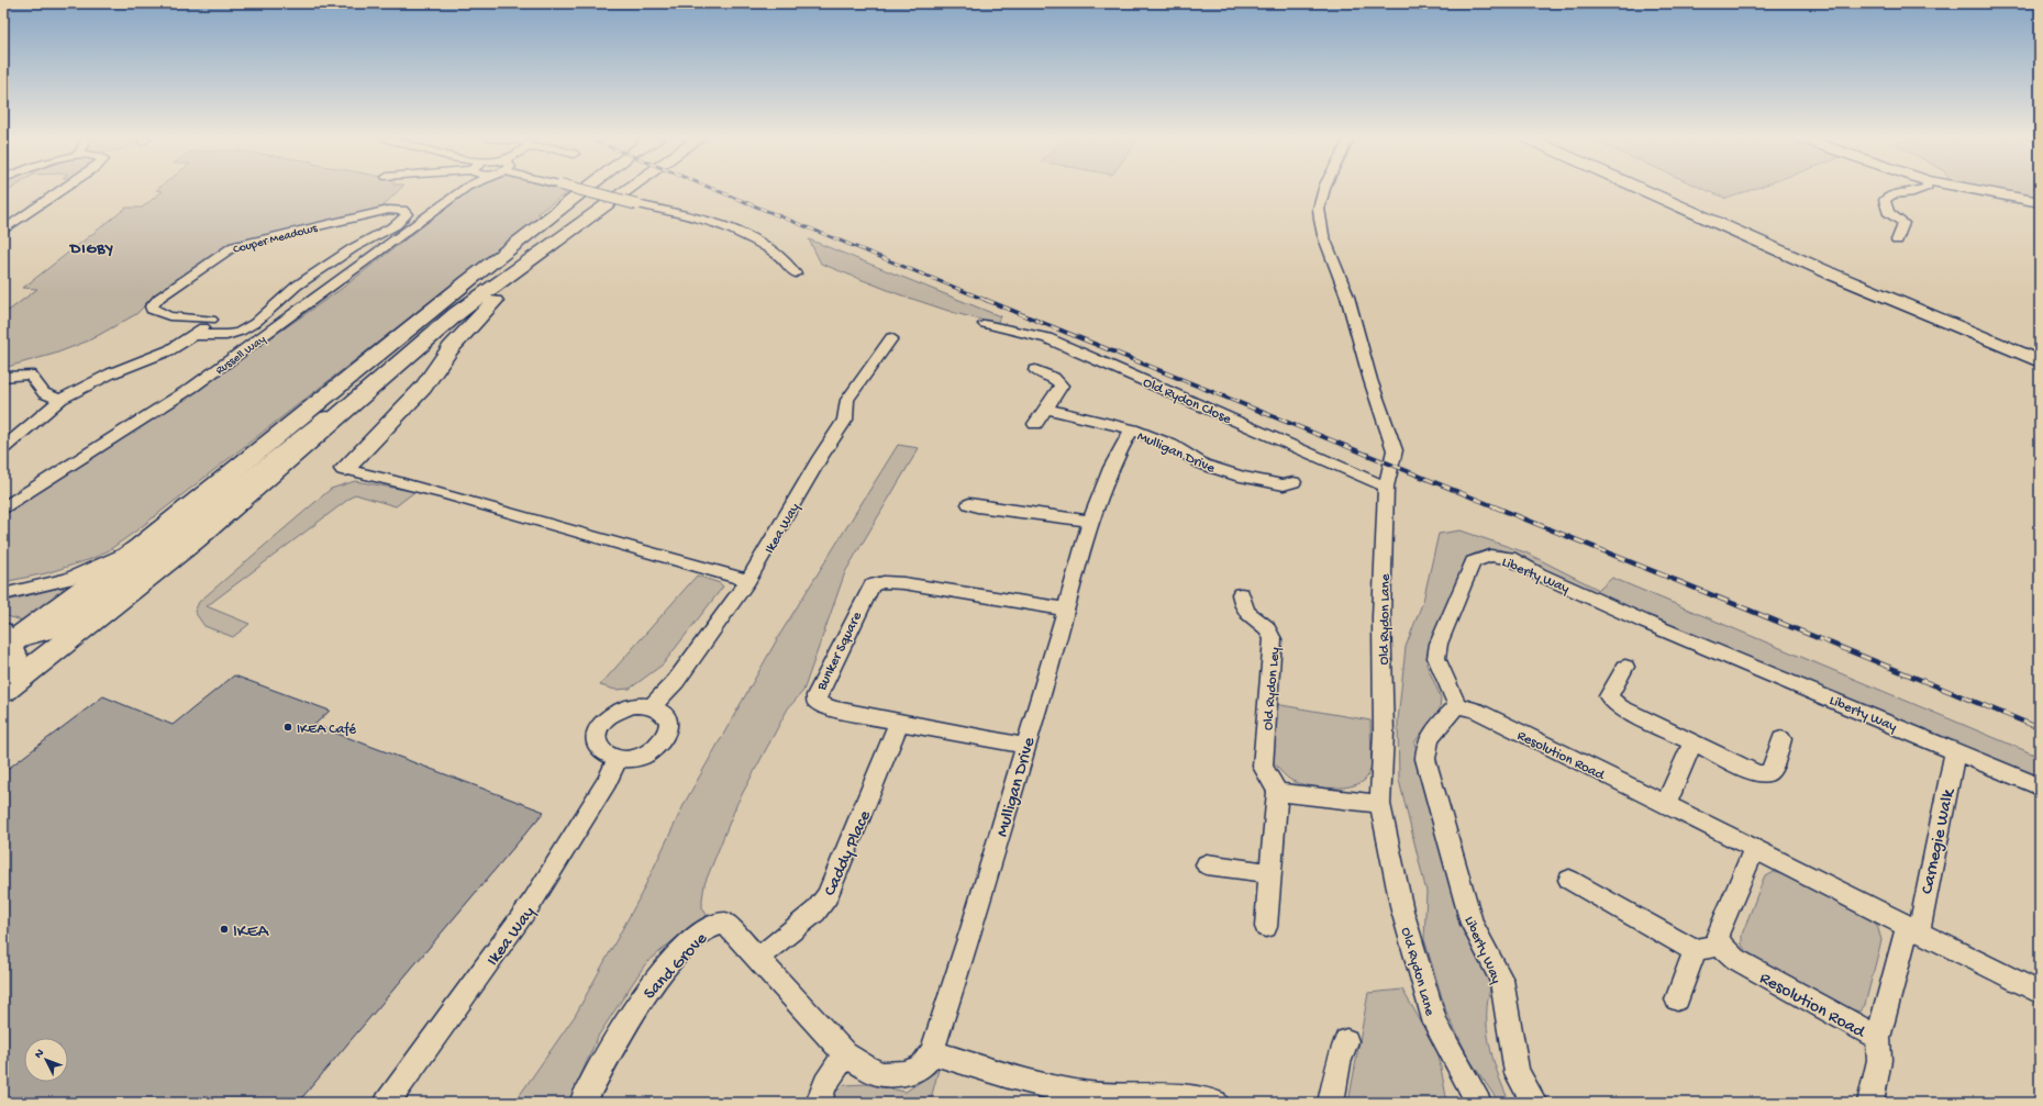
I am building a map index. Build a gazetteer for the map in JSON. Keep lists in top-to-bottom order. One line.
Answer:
{"streets":{"street":["Couper Meadows","Russell Way","Old Rydon Close","Mulligan Drive","Ikea Way","Liberty Way","Old Rydon Lane","Bunker Square","Old Rydon Ley","Resolution Road","Carnegie Walk","Caddy Place","Sand Grove"]},"crossings":[["Old Rydon Close","Old Rydon Lane"],["Mulligan Drive","Bunker Square"],["Mulligan Drive","Sand Grove"],["Liberty Way","Resolution Road"],["Liberty Way","Carnegie Walk"],["Bunker Square","Caddy Place"],["Resolution Road","Carnegie Walk"],["Caddy Place","Sand Grove"]],"districts":["DIGBY"],"places":["IKEA Café","IKEA"],"north":"top left"}
